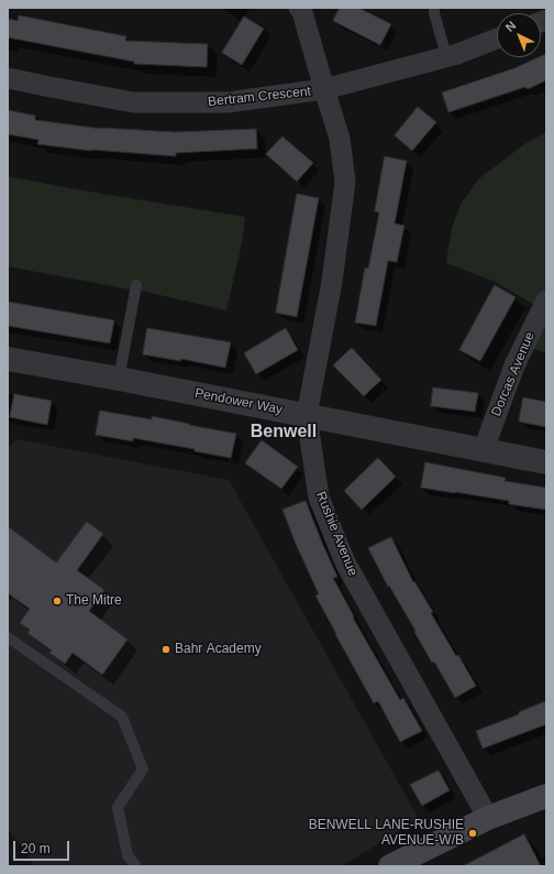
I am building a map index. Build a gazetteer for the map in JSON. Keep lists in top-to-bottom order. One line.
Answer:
{"streets":{"street":["Bertram Crescent","Dorcas Avenue","Pendower Way","Rushie Avenue"]},"crossings":[["Bertram Crescent","Rushie Avenue"],["Dorcas Avenue","Pendower Way"],["Pendower Way","Rushie Avenue"]],"districts":["Benwell"],"places":["The Mitre","Bahr Academy","BENWELL LANE-RUSHIE AVENUE-W/B"],"scale_bar":"20 m","north":"top left"}
